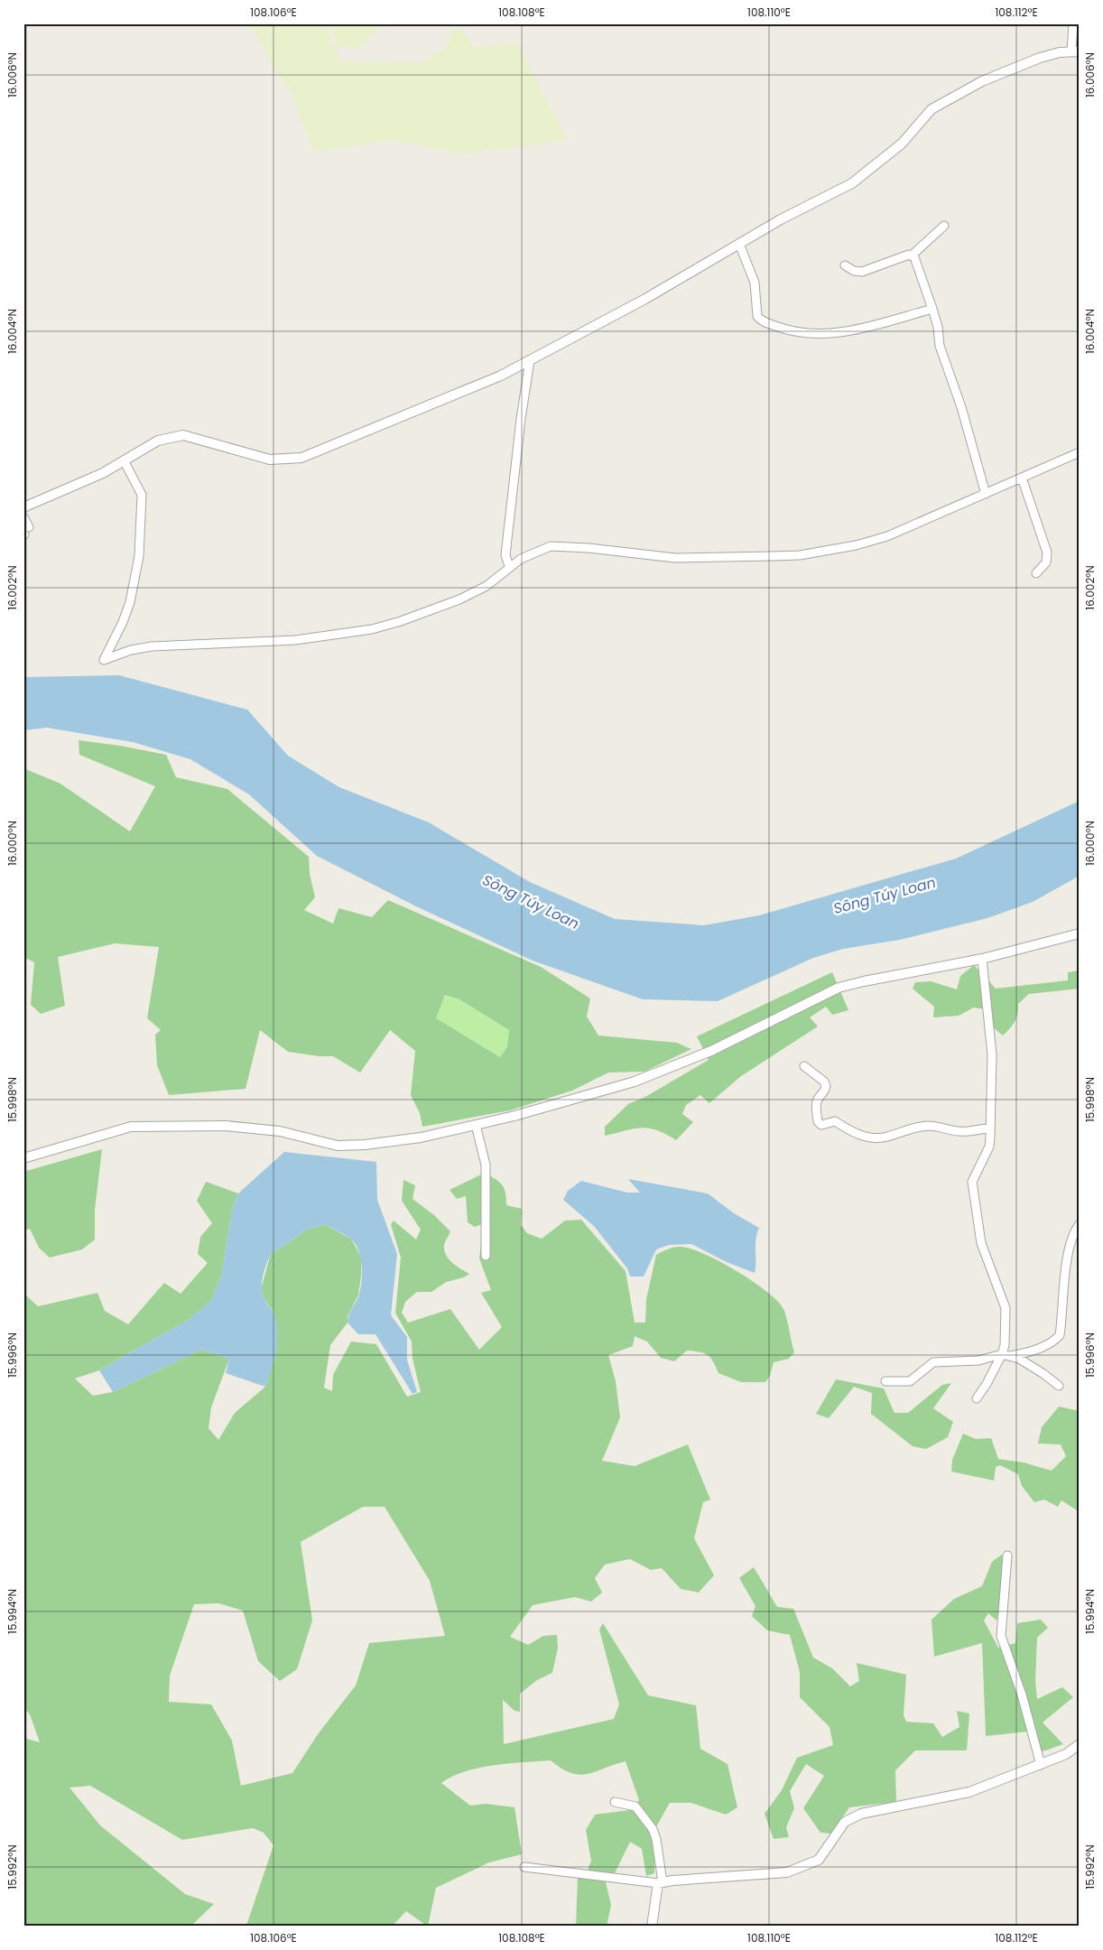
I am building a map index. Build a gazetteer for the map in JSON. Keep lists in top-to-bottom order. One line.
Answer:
{"water":["Sông Túy Loan"],"coordinates":["108.106°E","108.108°E","108.110°E","108.112°E","16.006°N","16.004°N","16.002°N","16.000°N","15.998°N","15.996°N","15.994°N","15.992°N"]}
